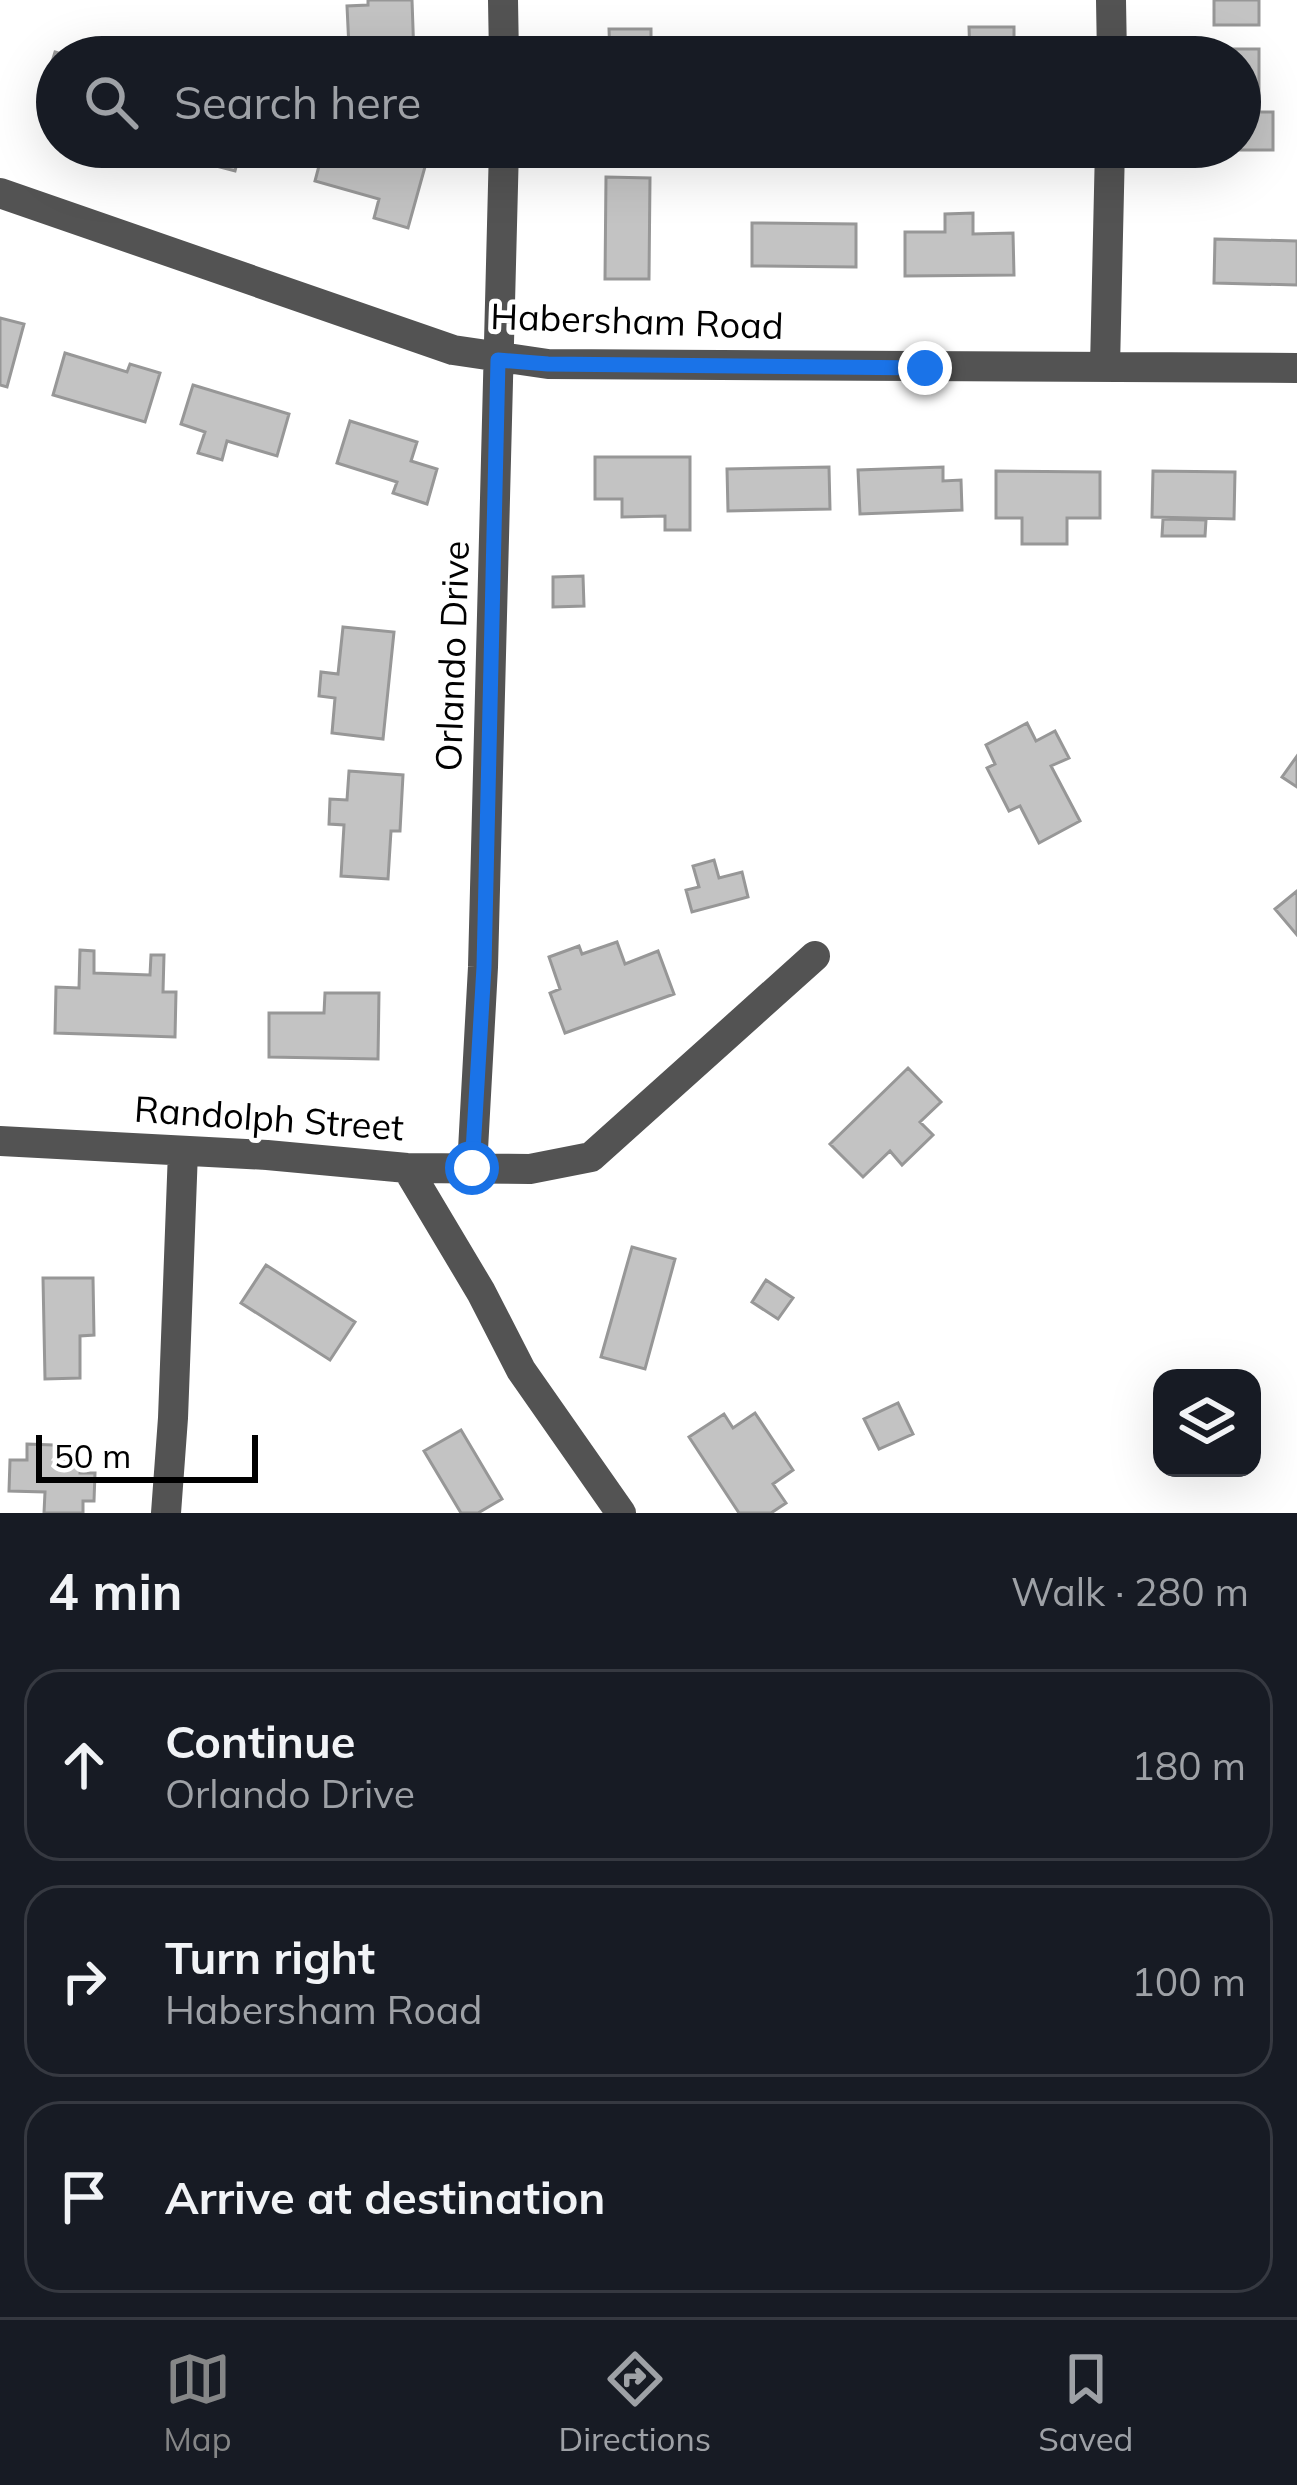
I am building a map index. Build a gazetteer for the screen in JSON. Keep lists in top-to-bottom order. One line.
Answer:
{"streets":{"street":["Habersham Road","Orlando Drive","Randolph Street"]},"crossings":[["Habersham Road","Orlando Drive"],["Orlando Drive","Randolph Street"]],"scale_bar":"50 m","page":{"search":"Search here","scale":"50 m","heading":["4 min","Walk · 280 m"],"list":[["Continue","Orlando Drive","180 m"],["Turn right","Habersham Road","100 m"],"Arrive at destination"],"nav":["Map","Directions","Saved"]}}
